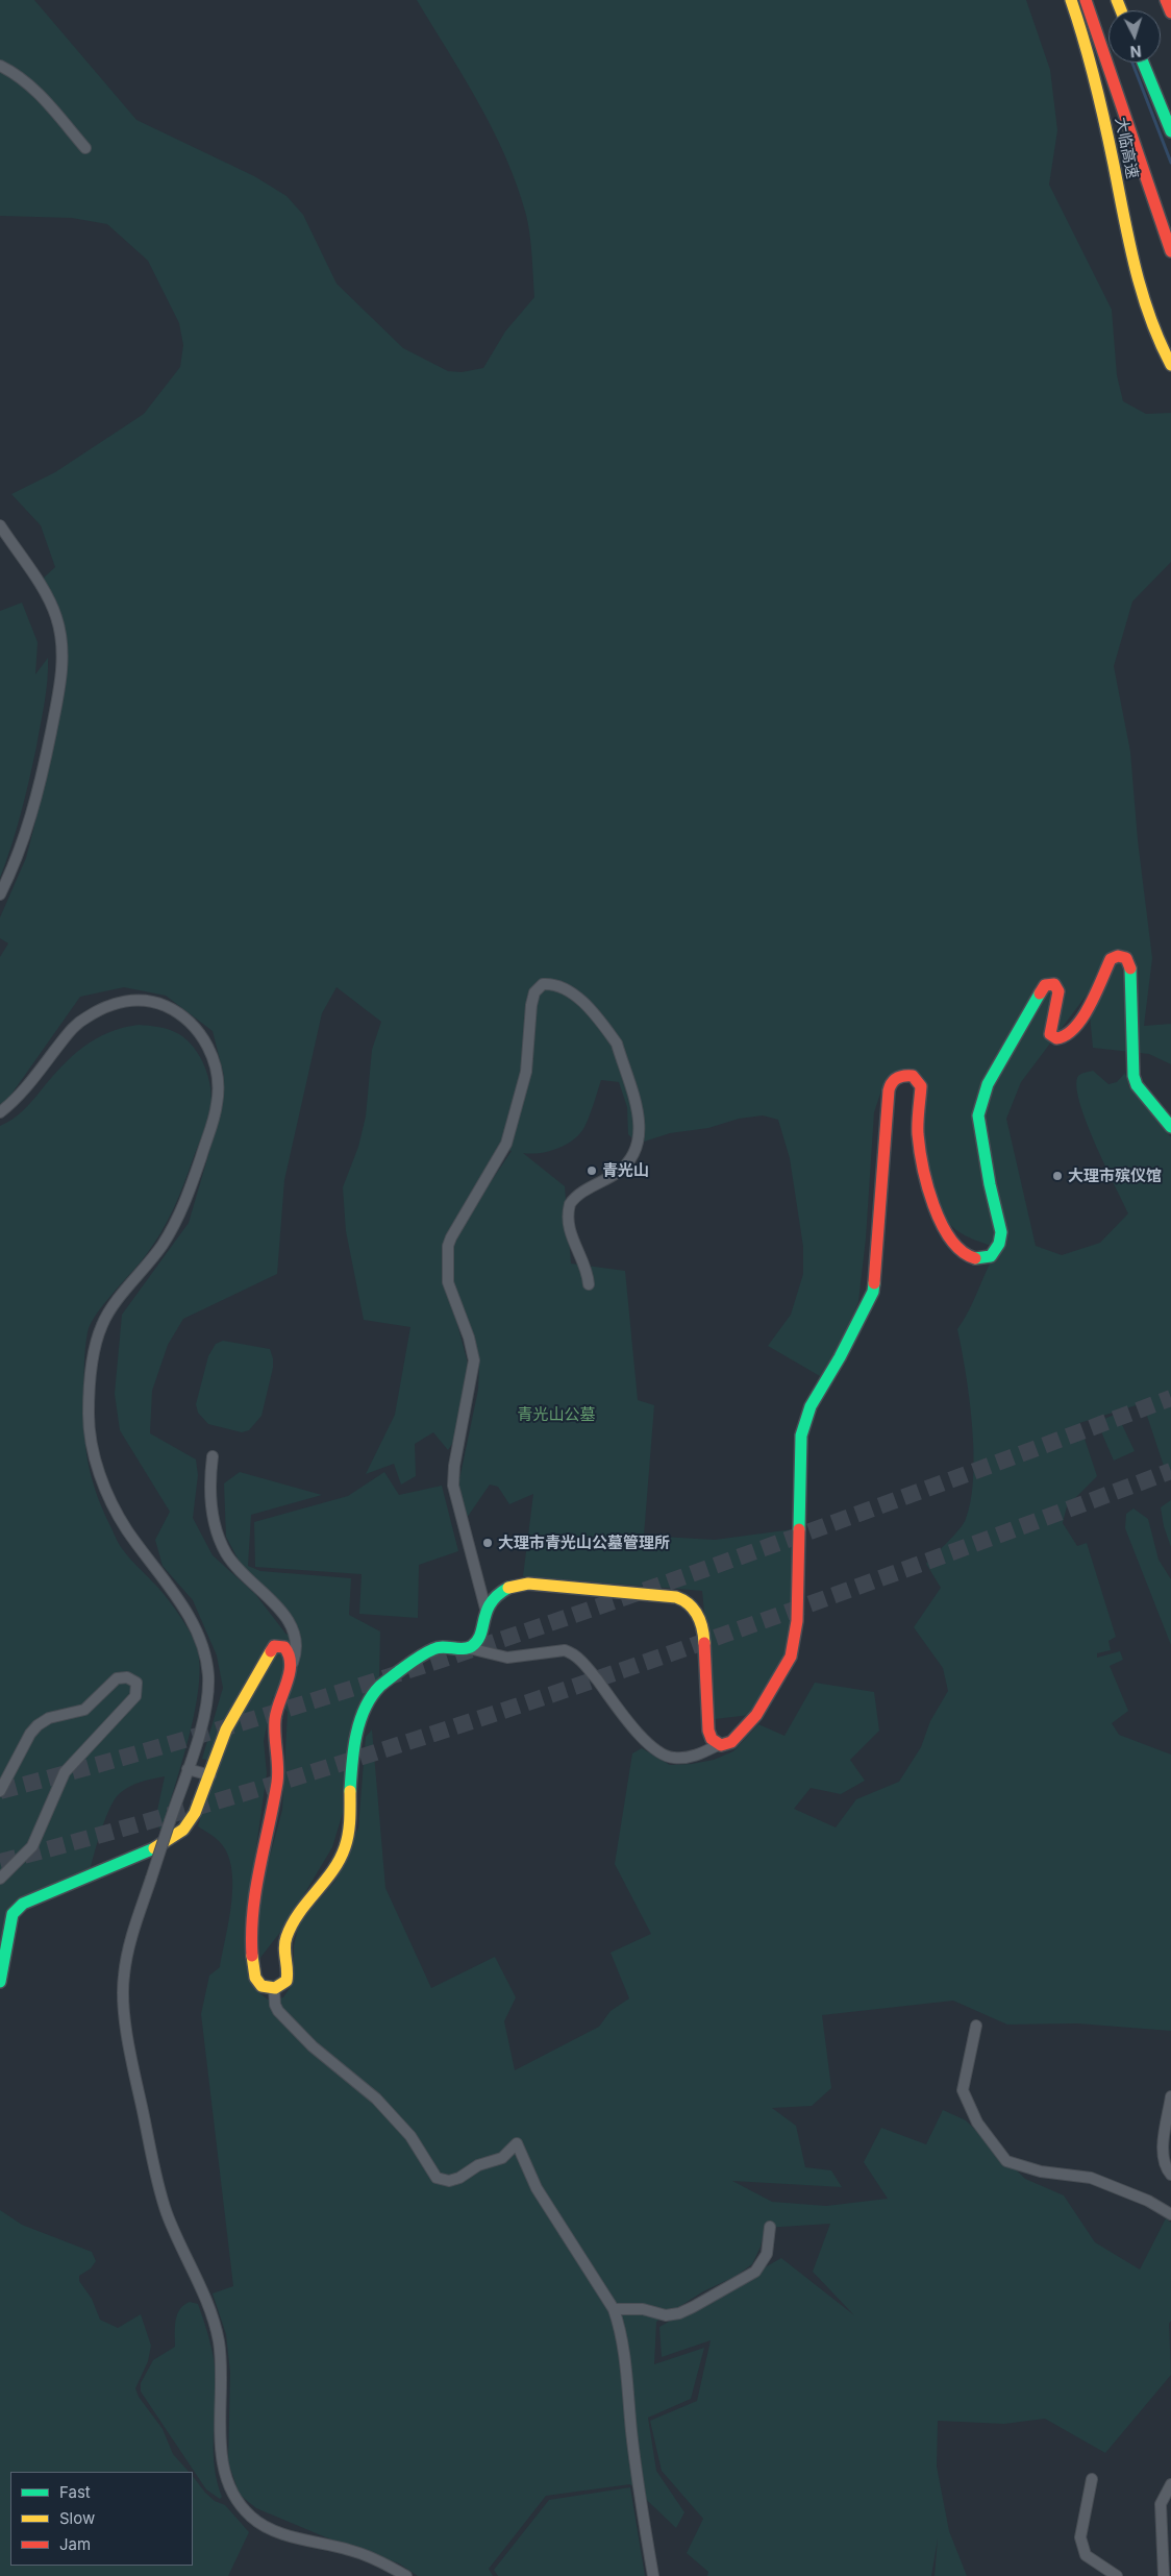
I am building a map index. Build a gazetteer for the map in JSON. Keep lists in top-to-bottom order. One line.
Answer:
{"streets":{"main road":["大临高速"]},"parks":["青光山公墓"],"places":["青光山","大理市殡仪馆","大理市青光山公墓管理所"],"legend":["Fast","Slow","Jam"],"north":"bottom"}
